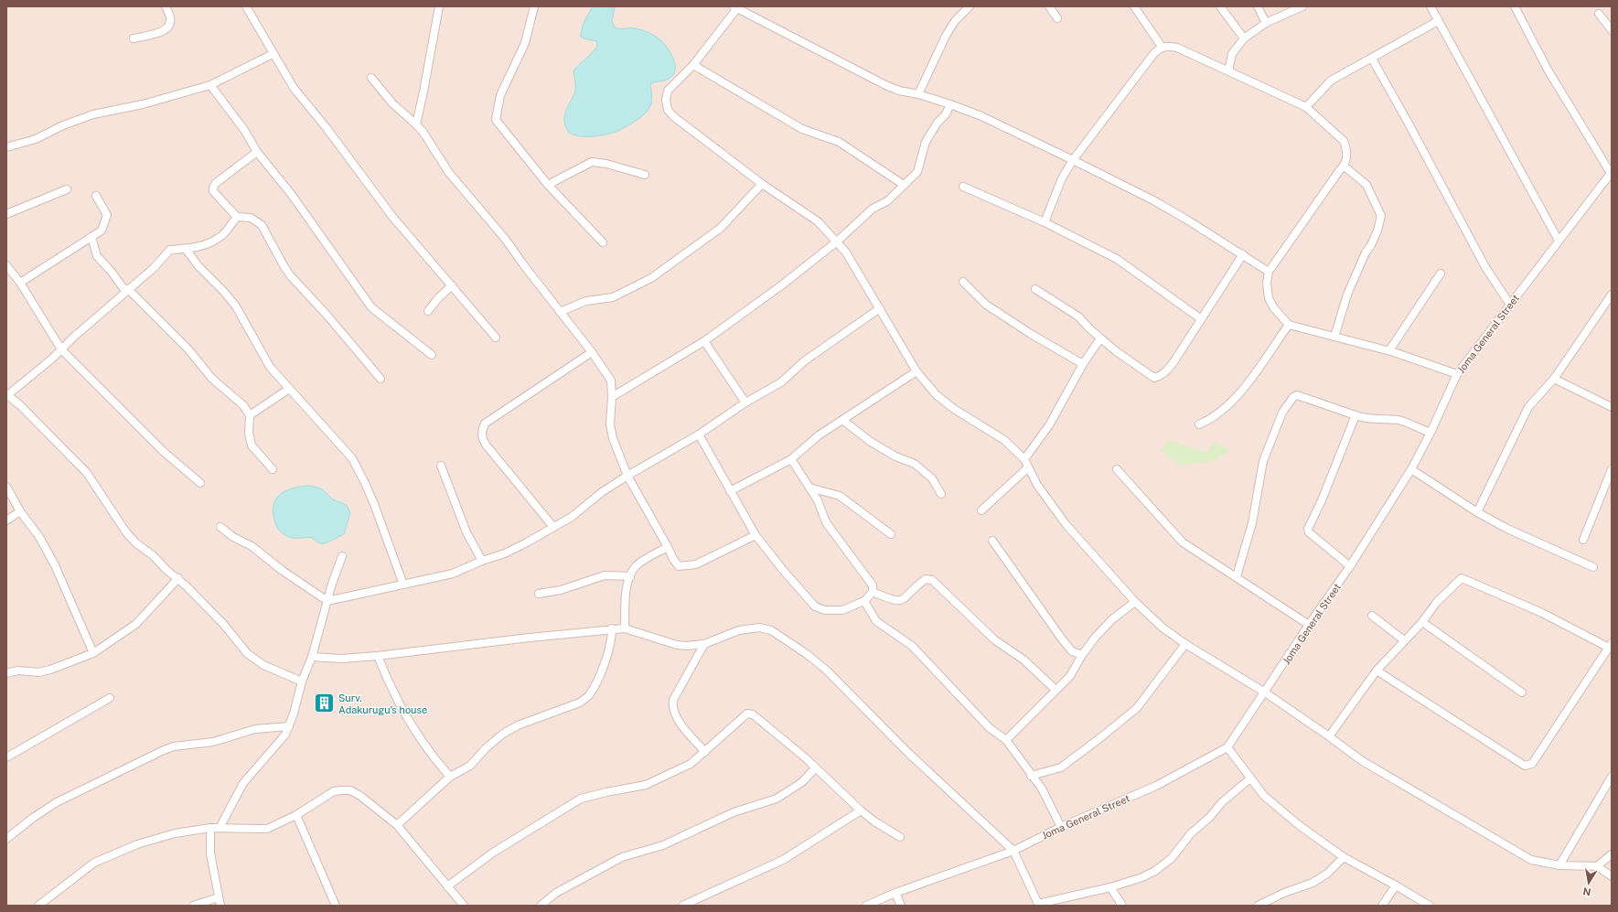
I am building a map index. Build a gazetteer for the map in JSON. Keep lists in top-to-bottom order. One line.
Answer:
{"streets":{"street":["Joma General Street"]},"places":{"building":["Surv. Adakurugu's house"]},"north":"bottom"}
